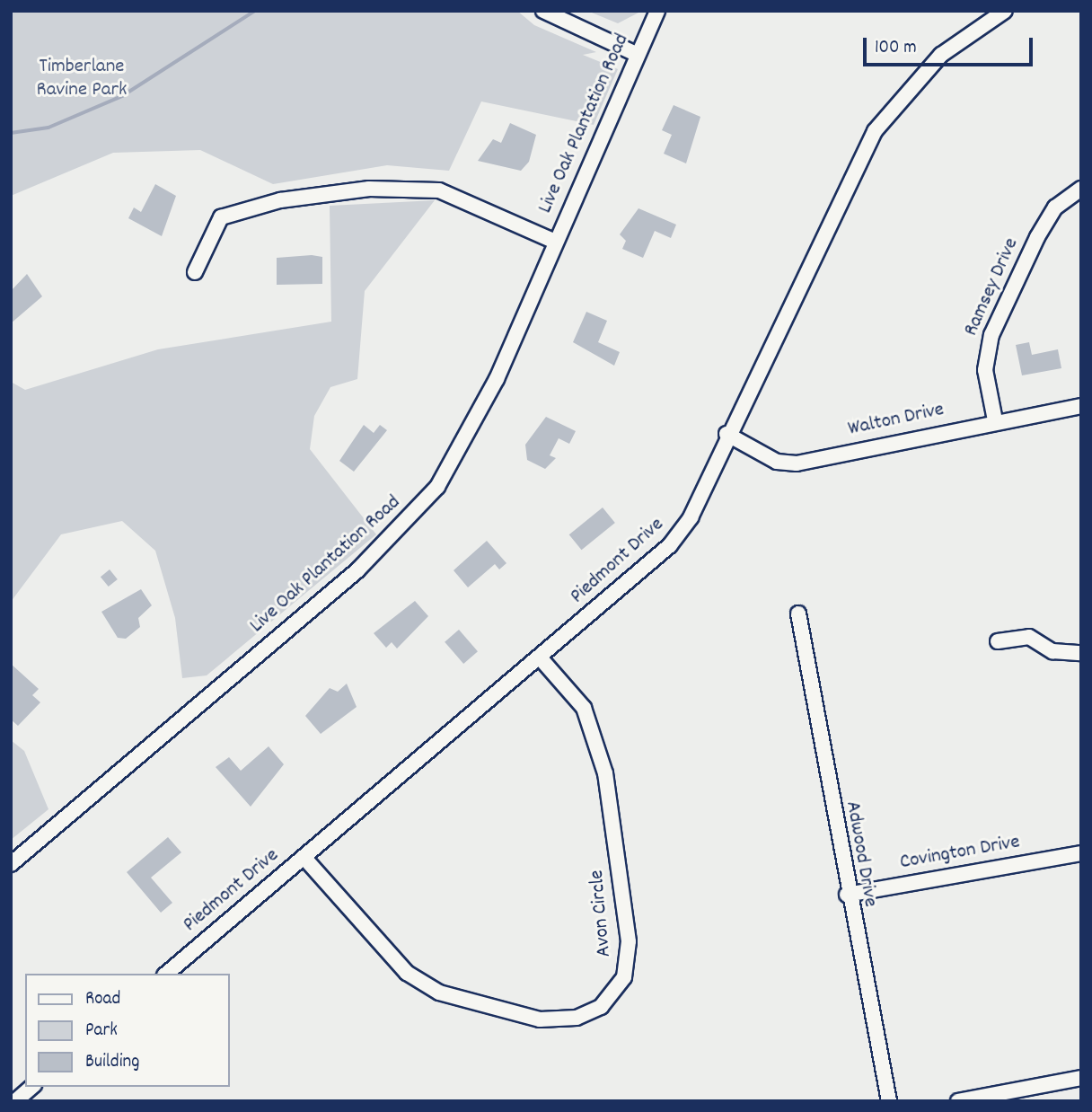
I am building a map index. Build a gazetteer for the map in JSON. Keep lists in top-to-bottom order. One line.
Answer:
{"streets":{"street":["Live Oak Plantation Road","Ramsey Drive","Walton Drive","Piedmont Drive","Covington Drive","Adwood Drive","Avon Circle"]},"crossings":[["Ramsey Drive","Walton Drive"],["Walton Drive","Piedmont Drive"],["Piedmont Drive","Avon Circle"],["Covington Drive","Adwood Drive"]],"parks":["Timberlane Ravine Park"],"legend":["Road","Park","Building"],"scale_bar":"100 m"}
